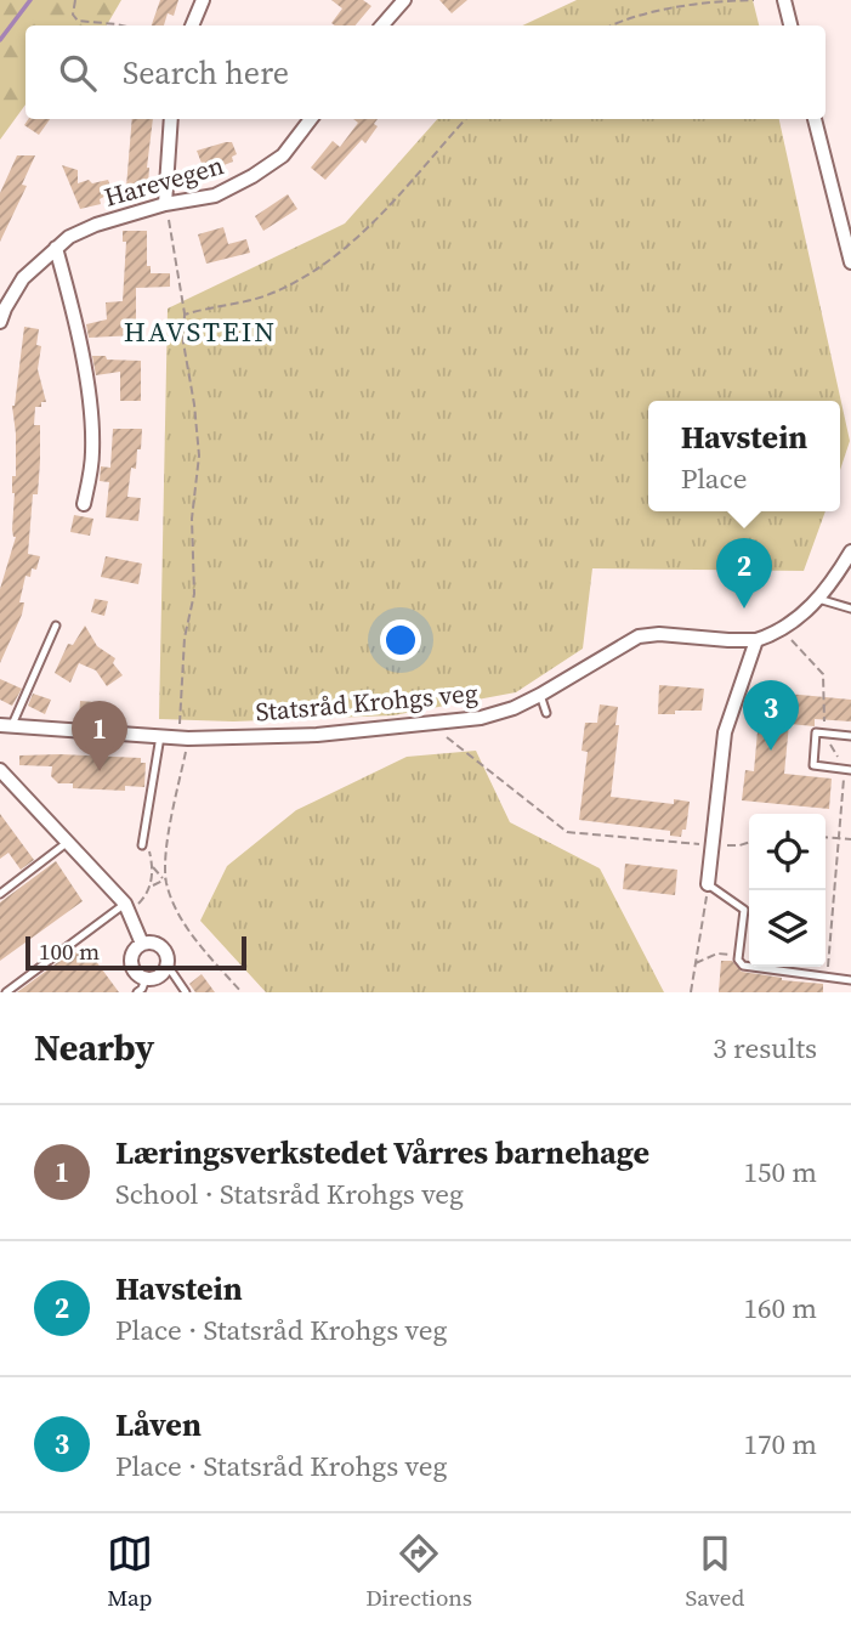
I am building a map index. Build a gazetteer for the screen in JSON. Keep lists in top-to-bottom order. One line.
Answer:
{"streets":{"street":["Harevegen","Statsråd Krohgs veg"]},"districts":["HAVSTEIN"],"scale_bar":"100 m","page":{"search":"Search here","popup":["Havstein","Place"],"pins":["2","3","1"],"scale":"100 m","heading":["Nearby","3 results"],"list":[{"mark":"1","name":"Læringsverkstedet Vårres barnehage","note":"School · Statsråd Krohgs veg","value":"150 m"},{"mark":"2","name":"Havstein","note":"Place · Statsråd Krohgs veg","value":"160 m"},{"mark":"3","name":"Låven","note":"Place · Statsråd Krohgs veg","value":"170 m"}],"nav":["Map","Directions","Saved"]}}
